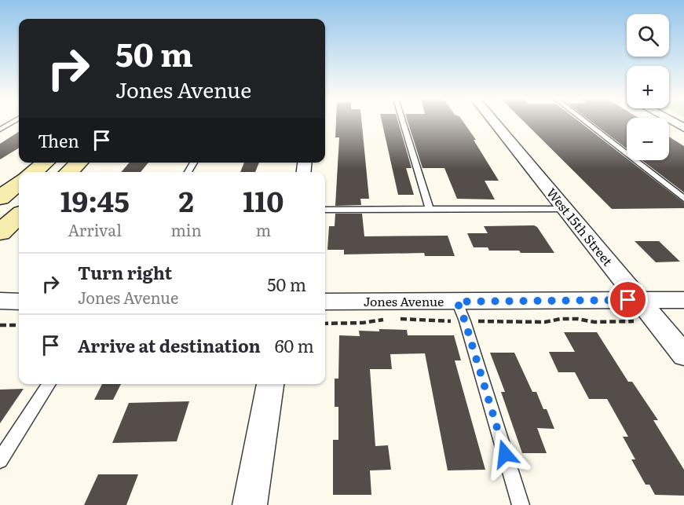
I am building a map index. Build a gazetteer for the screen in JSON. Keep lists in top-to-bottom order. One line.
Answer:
{"streets":{"street":["West 15th Street","Jones Avenue"]},"crossings":[["West 15th Street","Jones Avenue"]],"page":{"map_buttons":["+","−"],"turn":["50 m","Jones Avenue"],"then":"Then","eta":["19:45","Arrival","2","min","110","m"],"list":[{"name":"Turn right","note":"Jones Avenue","value":"50 m"},{"name":"Arrive at destination","value":"60 m"}]}}
